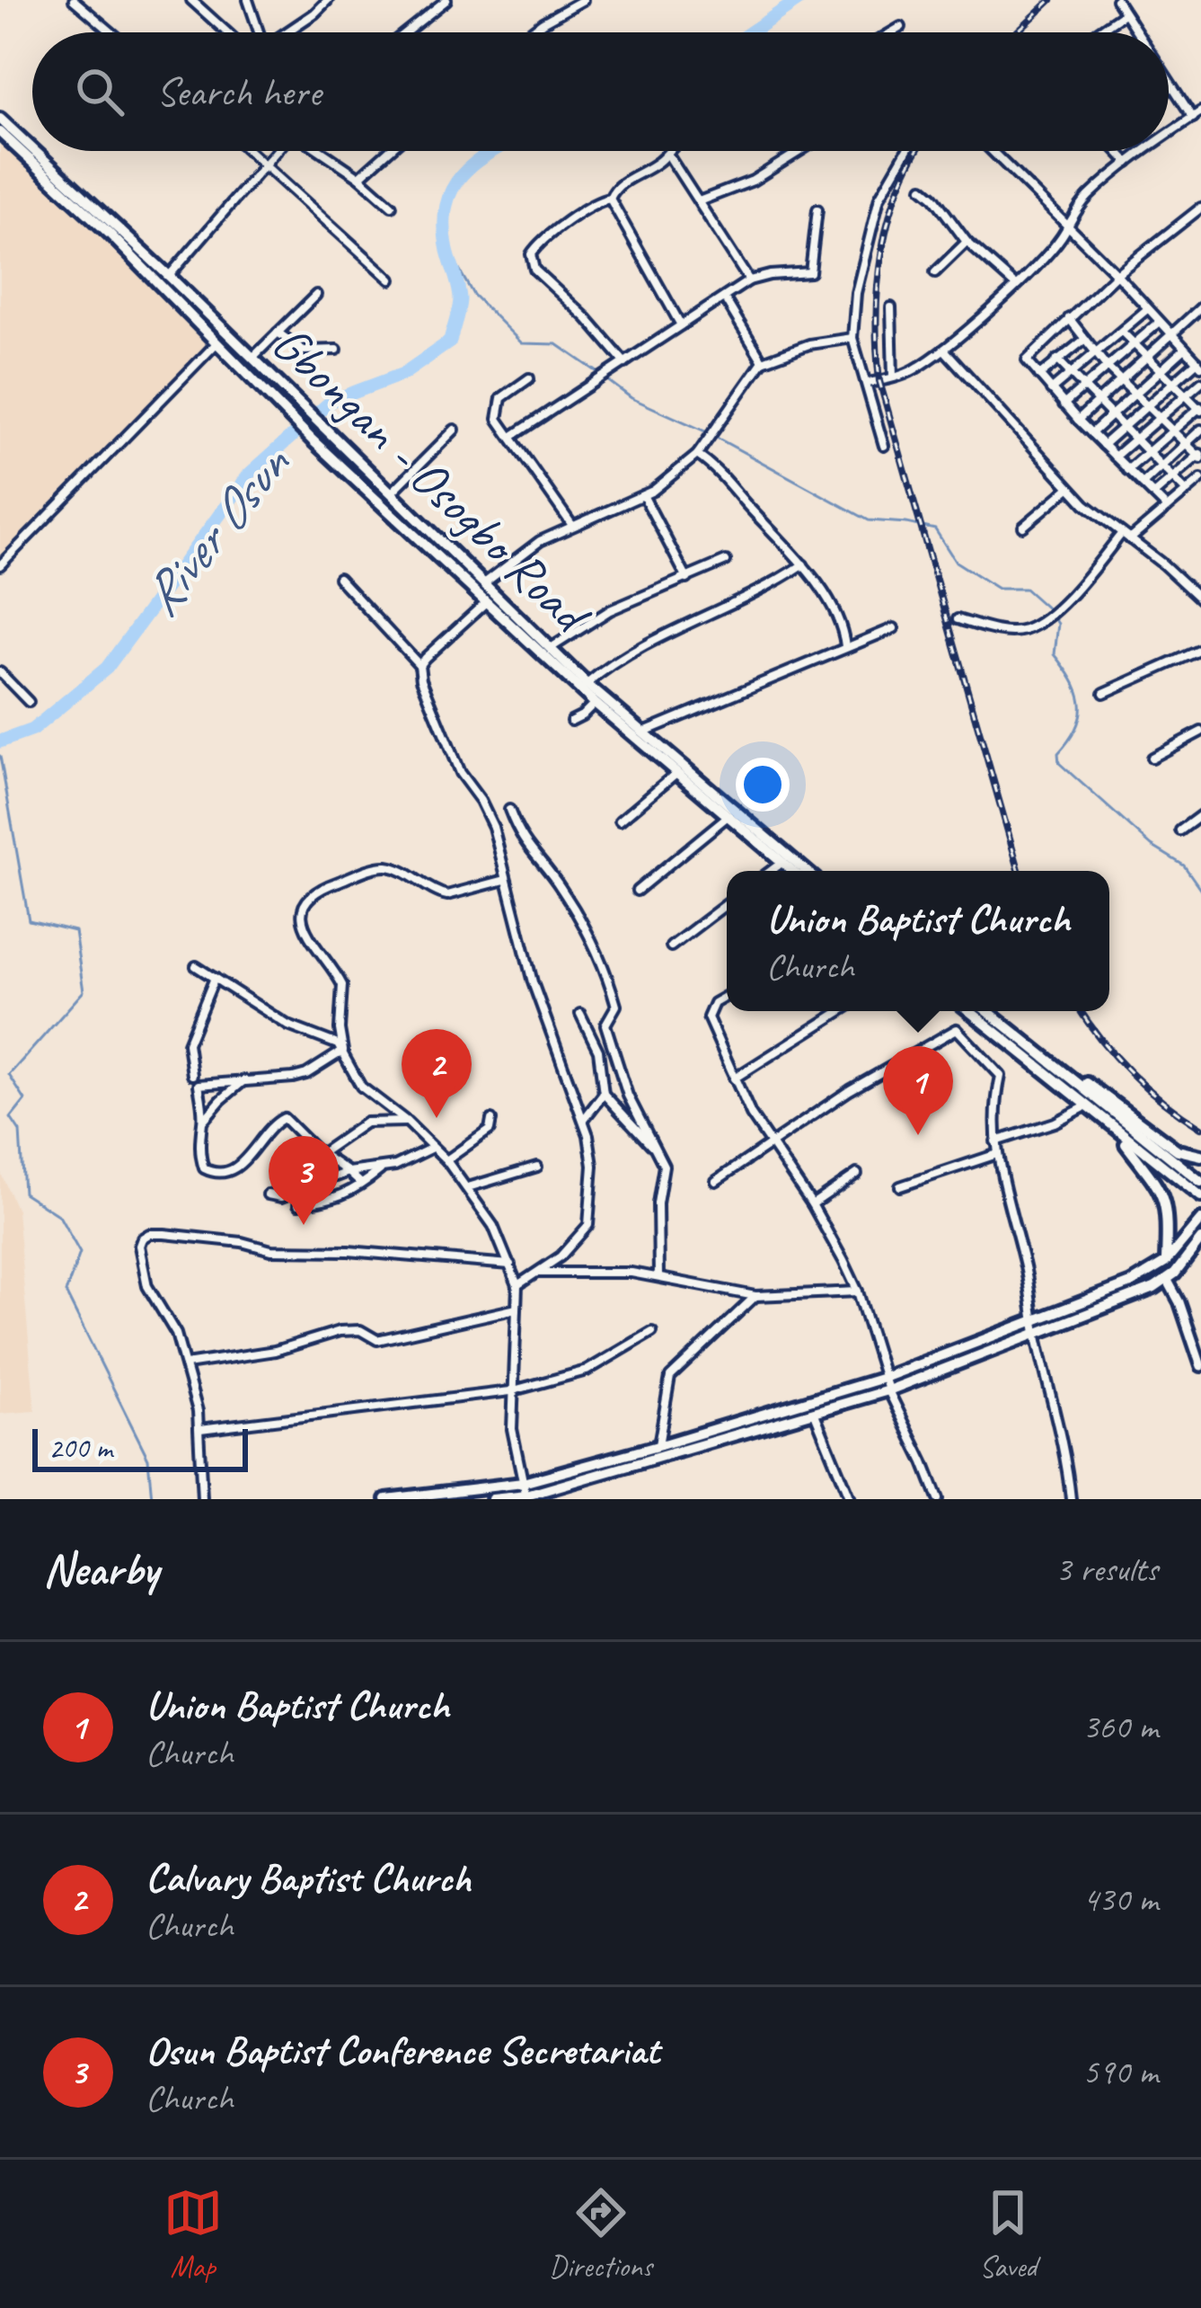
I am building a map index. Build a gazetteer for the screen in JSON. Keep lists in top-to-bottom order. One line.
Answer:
{"streets":{"main road":["Gbongan - Osogbo Road"]},"water":["River Osun"],"scale_bar":"200 m","page":{"search":"Search here","popup":["Union Baptist Church","Church"],"pins":["2","1","3"],"scale":"200 m","heading":["Nearby","3 results"],"list":[{"mark":"1","name":"Union Baptist Church","note":"Church","value":"360 m"},{"mark":"2","name":"Calvary Baptist Church","note":"Church","value":"430 m"},{"mark":"3","name":"Osun Baptist Conference Secretariat","note":"Church","value":"590 m"}],"nav":["Map","Directions","Saved"]}}
